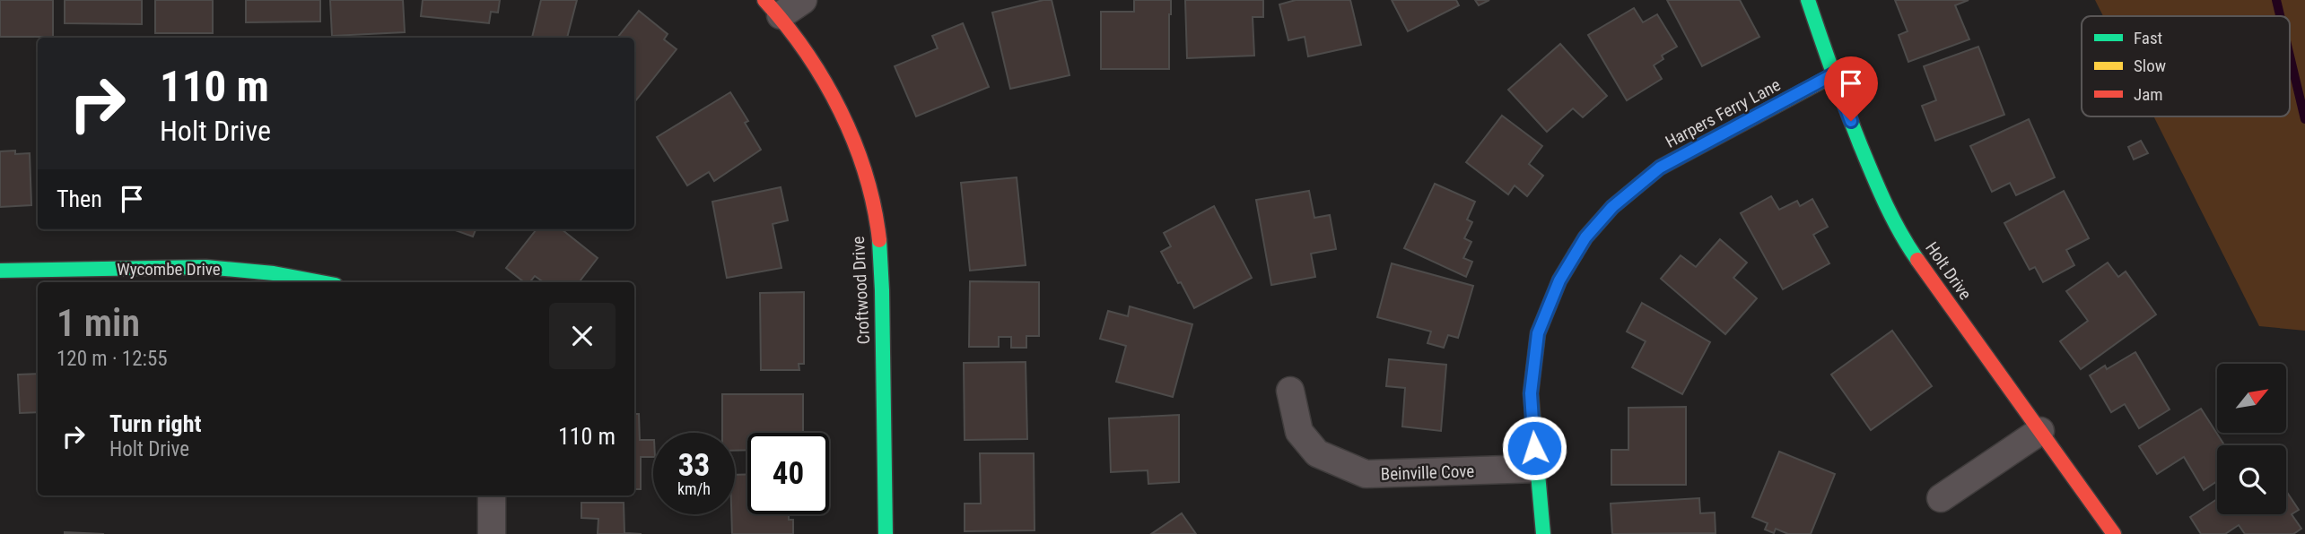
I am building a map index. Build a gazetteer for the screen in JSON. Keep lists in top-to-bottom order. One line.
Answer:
{"streets":{"street":["Harpers Ferry Lane","Wycombe Drive","Holt Drive","Croftwood Drive","Beinville Cove"]},"crossings":[["Harpers Ferry Lane","Holt Drive"],["Harpers Ferry Lane","Beinville Cove"]],"legend":["Fast","Slow","Jam"],"north":"top right","page":{"turn":["110 m","Holt Drive"],"then":"Then","heading":["1 min","120 m · 12:55"],"list":[{"name":"Turn right","note":"Holt Drive","value":"110 m"}],"speed":"33 km/h","limit":"40"}}
